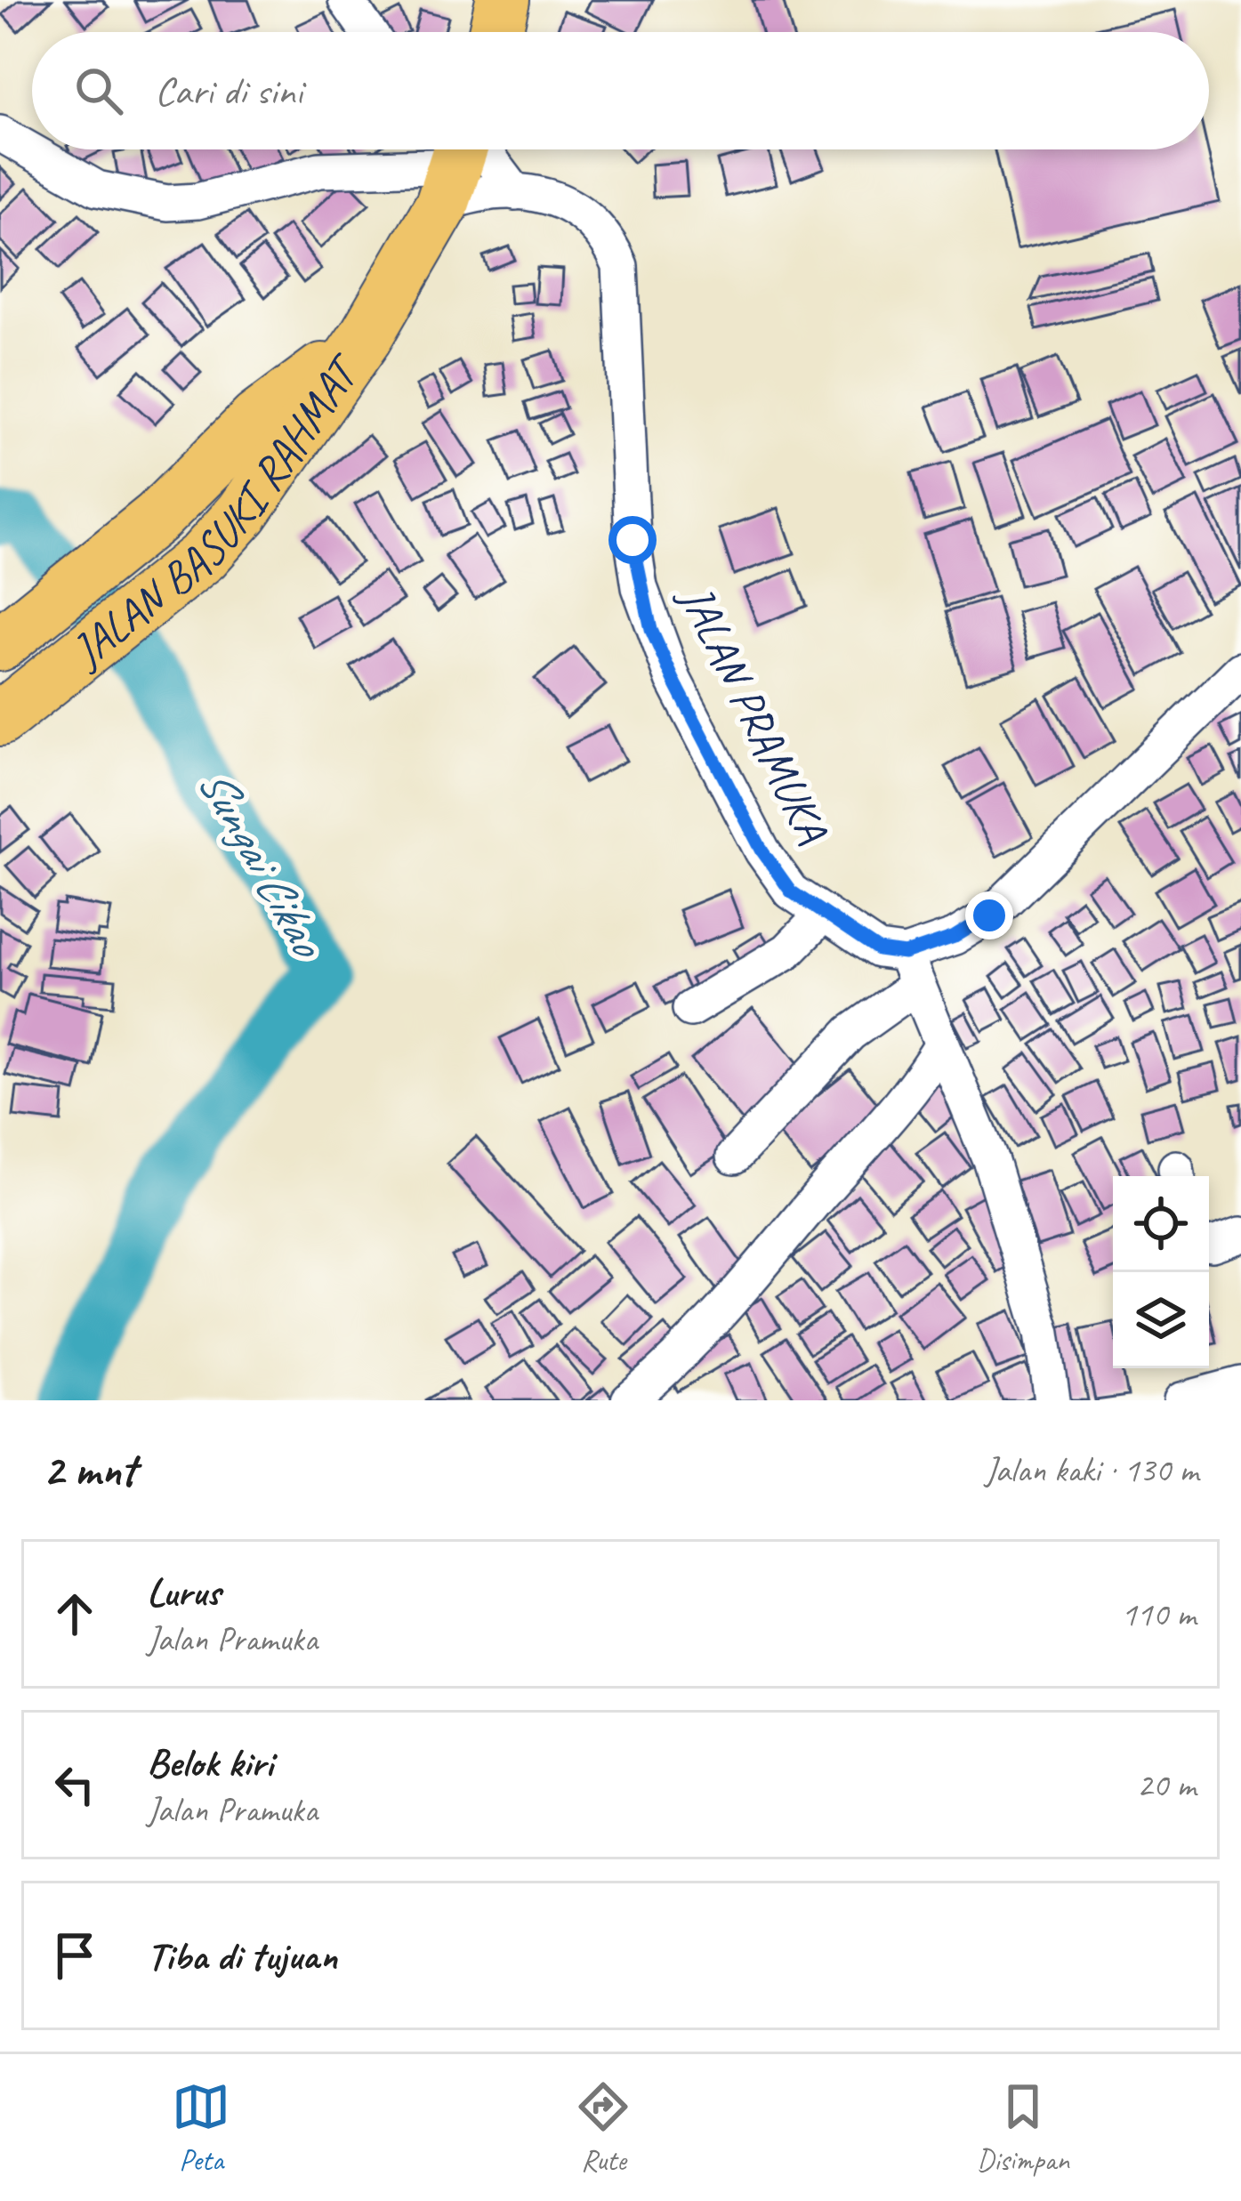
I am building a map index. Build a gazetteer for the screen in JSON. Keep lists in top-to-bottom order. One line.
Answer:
{"streets":{"highway":["JALAN BASUKI RAHMAT"],"street":["JALAN PRAMUKA"]},"crossings":[["JALAN BASUKI RAHMAT","JALAN PRAMUKA"]],"water":["Sungai Cikao"],"page":{"search":"Cari di sini","heading":["2 mnt","Jalan kaki · 130 m"],"list":[["Lurus","Jalan Pramuka","110 m"],["Belok kiri","Jalan Pramuka","20 m"],"Tiba di tujuan"],"nav":["Peta","Rute","Disimpan"]}}
